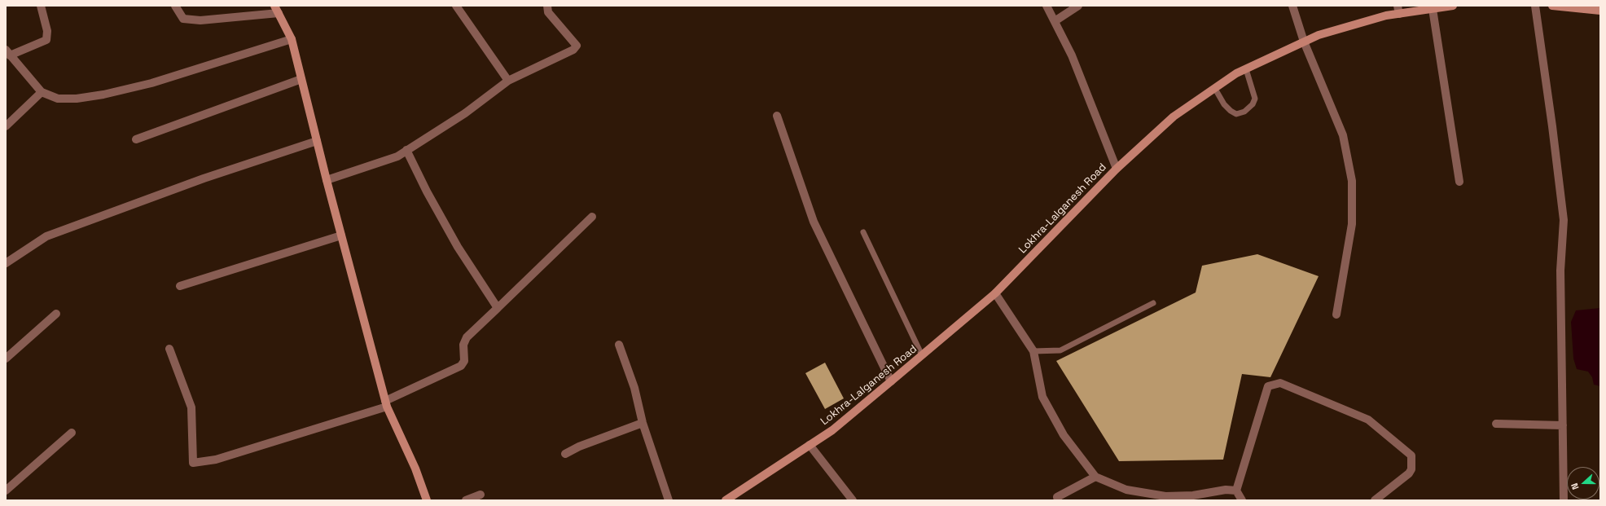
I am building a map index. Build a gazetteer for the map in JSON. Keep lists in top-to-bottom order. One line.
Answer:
{"streets":{"main road":["Lokhra-Lalganesh Road"]},"north":"left"}
